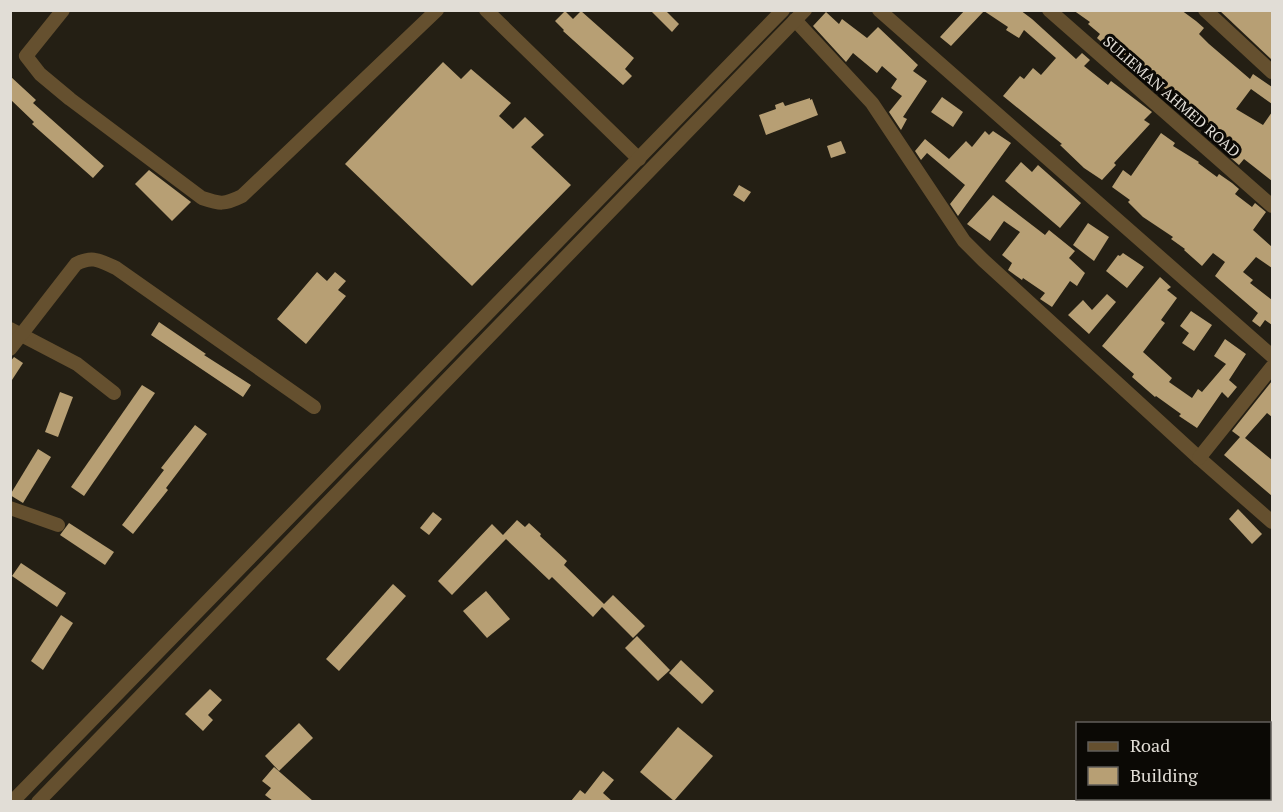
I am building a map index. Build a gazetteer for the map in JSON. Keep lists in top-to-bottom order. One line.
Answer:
{"streets":{"street":["SULIEMAN AHMED ROAD"]},"legend":["Road","Building"]}
